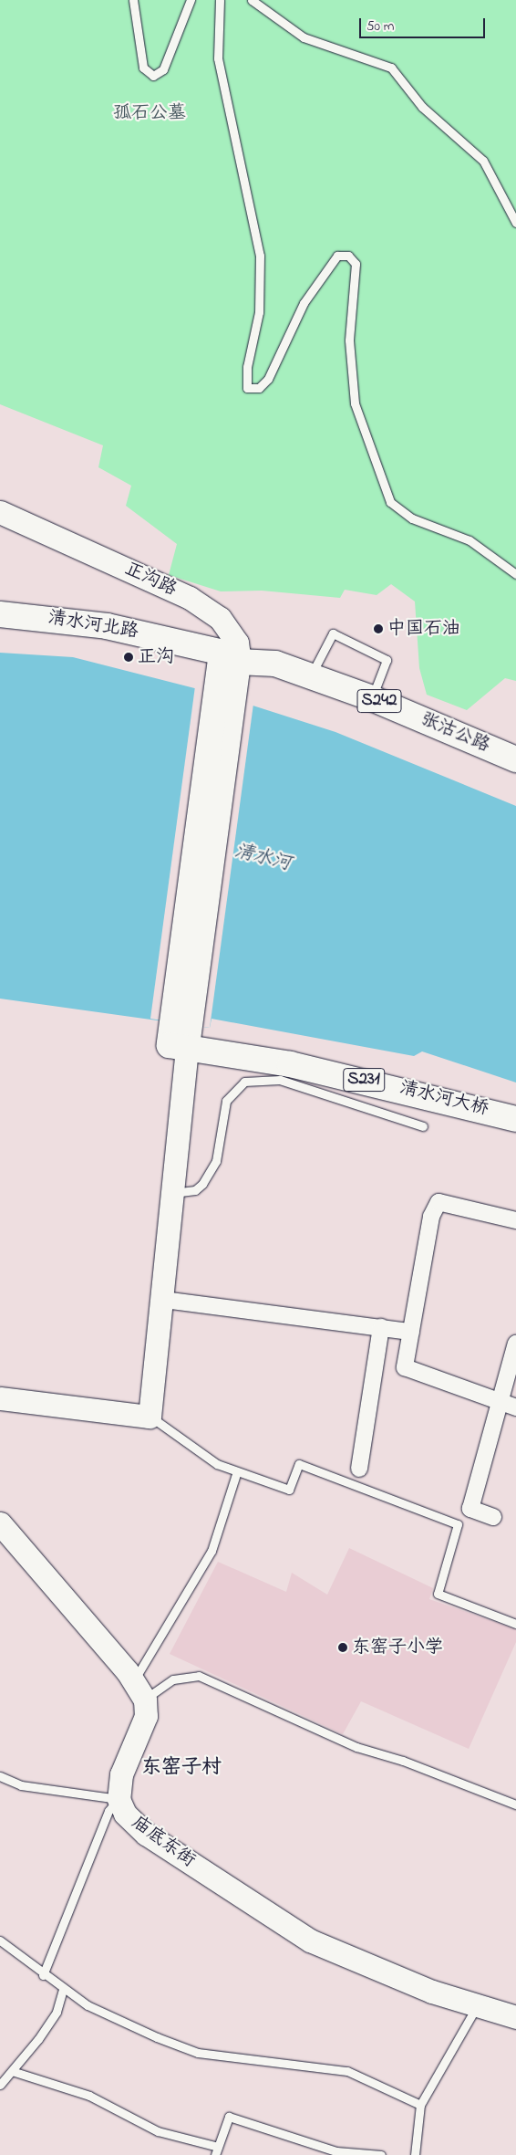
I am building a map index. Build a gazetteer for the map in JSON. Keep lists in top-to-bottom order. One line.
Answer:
{"streets":{"main road":["正沟路","清水河北路","S242","张沽公路","S231","清水河大桥"],"street":["庙底东街"]},"crossings":[["正沟路","清水河北路"],["正沟路","张沽公路"],["正沟路","清水河大桥"],["清水河北路","张沽公路"]],"districts":["东窑子村"],"water":["清水河"],"parks":["孤石公墓"],"places":["中国石油","正沟","东窑子小学"],"scale_bar":"50 m"}
